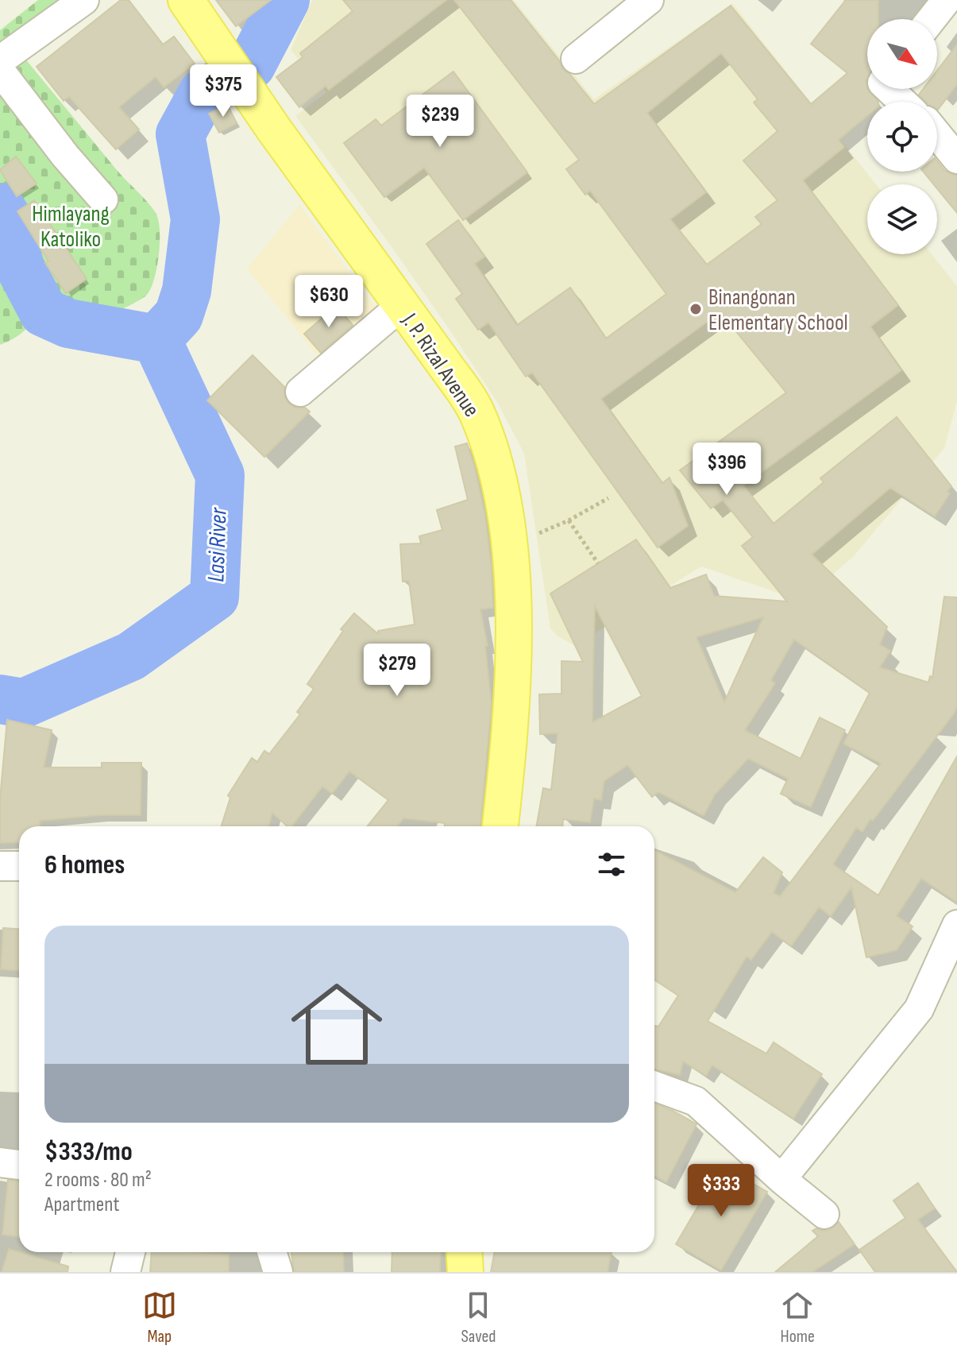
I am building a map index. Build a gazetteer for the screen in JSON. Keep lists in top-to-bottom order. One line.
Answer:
{"streets":{"main road":["J. P. Rizal Avenue"]},"water":["Lasi River"],"parks":["Himlayang Katoliko"],"places":["Binangonan Elementary School"],"north":"bottom right","page":{"price":["$375","$239","$630","$396","$279","$333"],"heading":"6 homes","list":[{"name":"$333/mo","note":"2 rooms · 80 m² · Apartment"}],"tabs":["Map","Saved","Home"]}}
